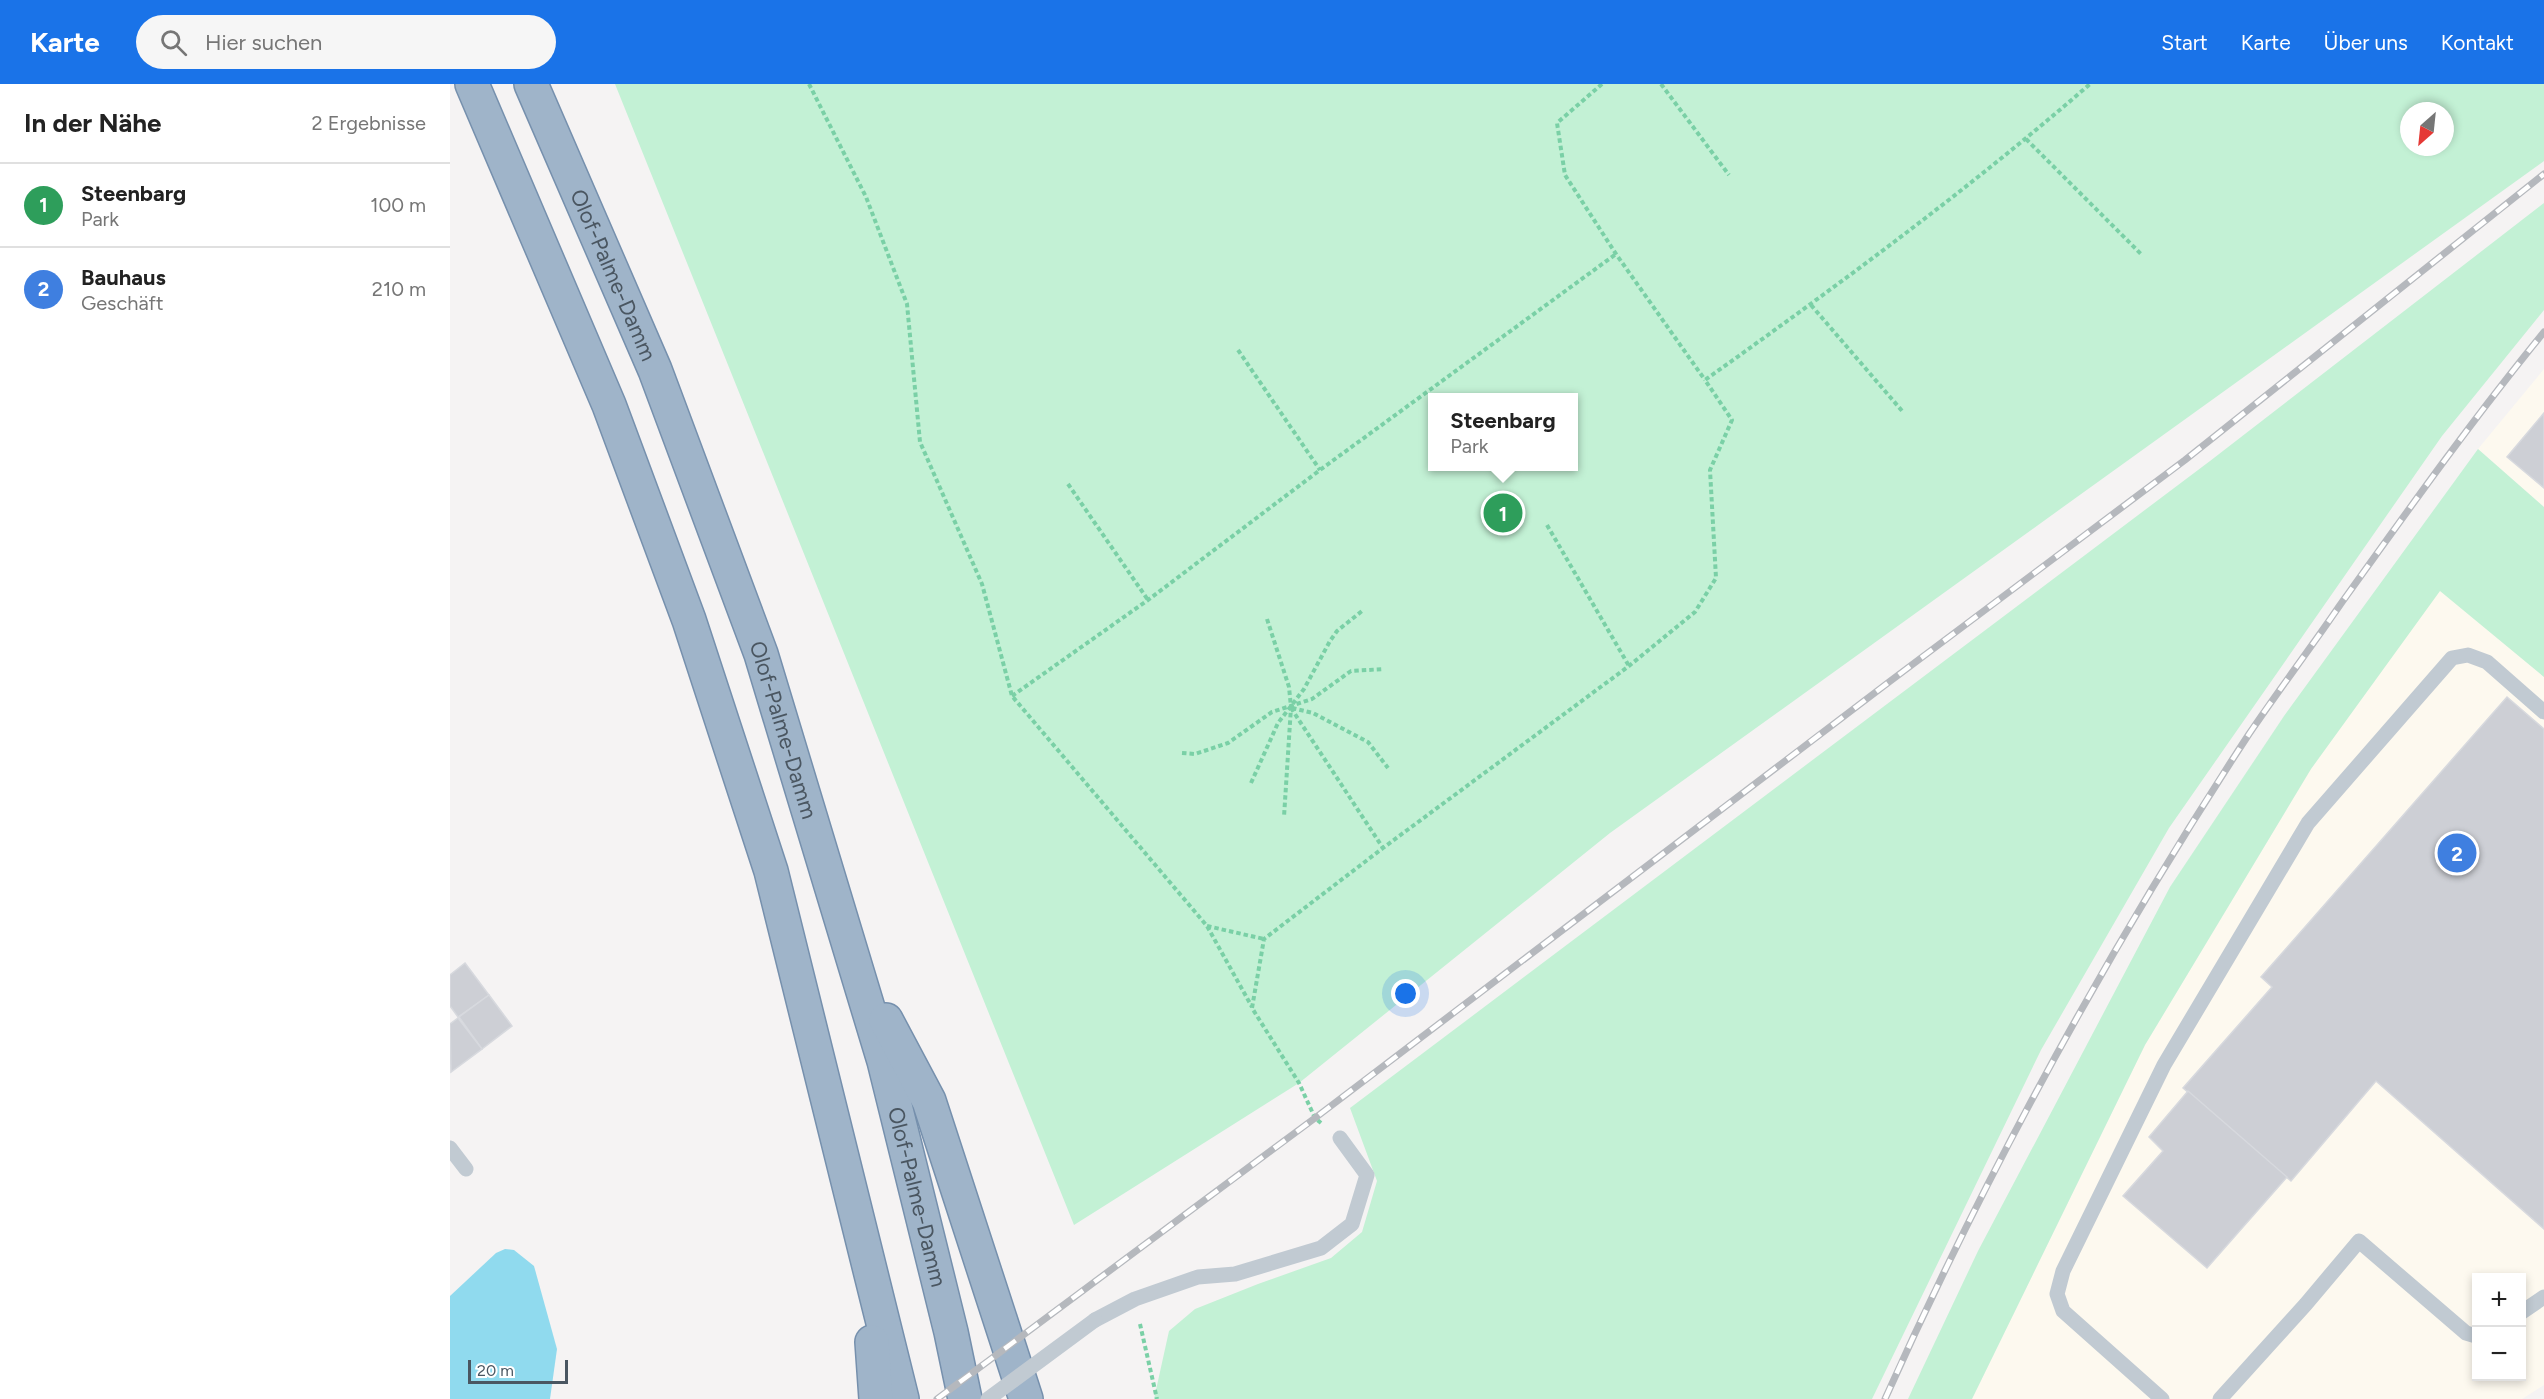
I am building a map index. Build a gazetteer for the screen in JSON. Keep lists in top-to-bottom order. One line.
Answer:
{"streets":{"highway":["Olof-Palme-Damm"]},"scale_bar":"20 m","north":"bottom left","page":{"header":"Karte","search":"Hier suchen","nav":["Start","Karte","Über uns","Kontakt"],"heading":["In der Nähe","2 Ergebnisse"],"list":[{"mark":"1","name":"Steenbarg","note":"Park","value":"100 m"},{"mark":"2","name":"Bauhaus","note":"Geschäft","value":"210 m"}],"popup":["Steenbarg","Park"],"pins":["1","2"],"map_buttons":["+","−"],"scale":"20 m"}}
